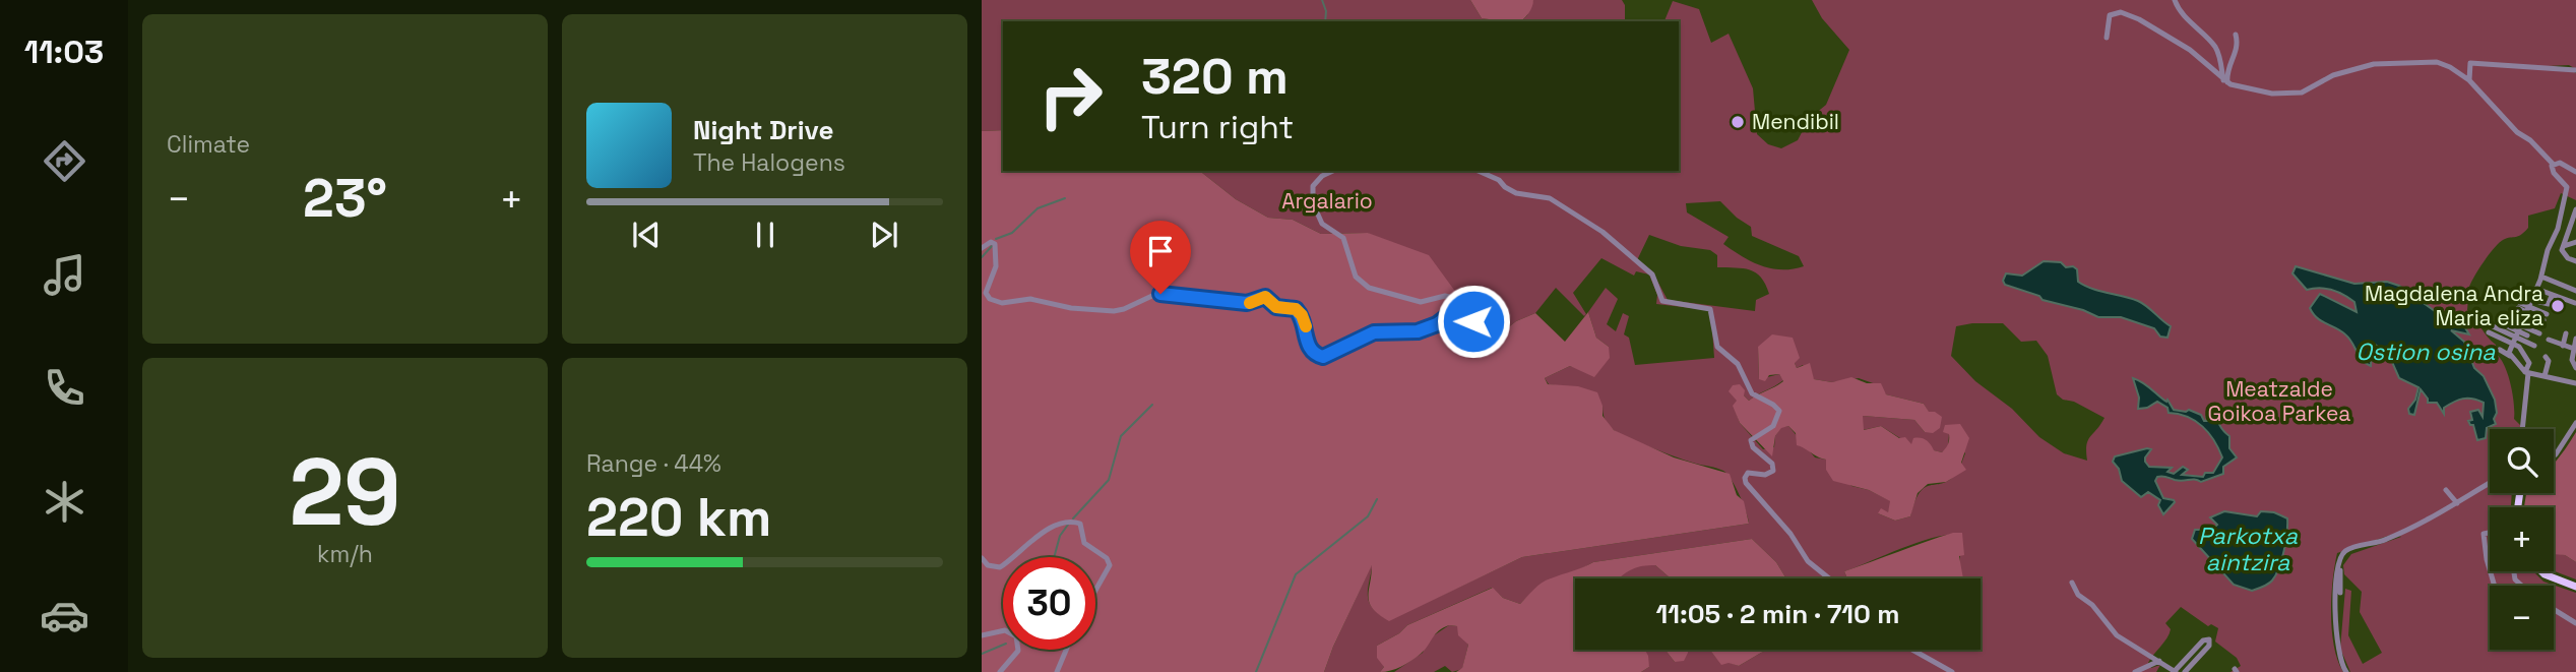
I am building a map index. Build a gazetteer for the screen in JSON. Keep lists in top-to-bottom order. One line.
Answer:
{"water":["Ostion osina","Parkotxa aintzira"],"parks":["Argalario","Meatzalde Goikoa Parkea"],"places":["Mendibil","Magdalena Andra Maria eliza"],"page":{"tabs":"11:03","tile":["Climate",["29","km/h"],["Range · 44%","220 km"]],"turn":["320 m","Turn right"],"song":["Night Drive","The Halogens"],"heat":["−","23°","+"],"map_buttons":["+","−"],"limit":"30","trip":"11:05 · 2 min · 710 m"}}
